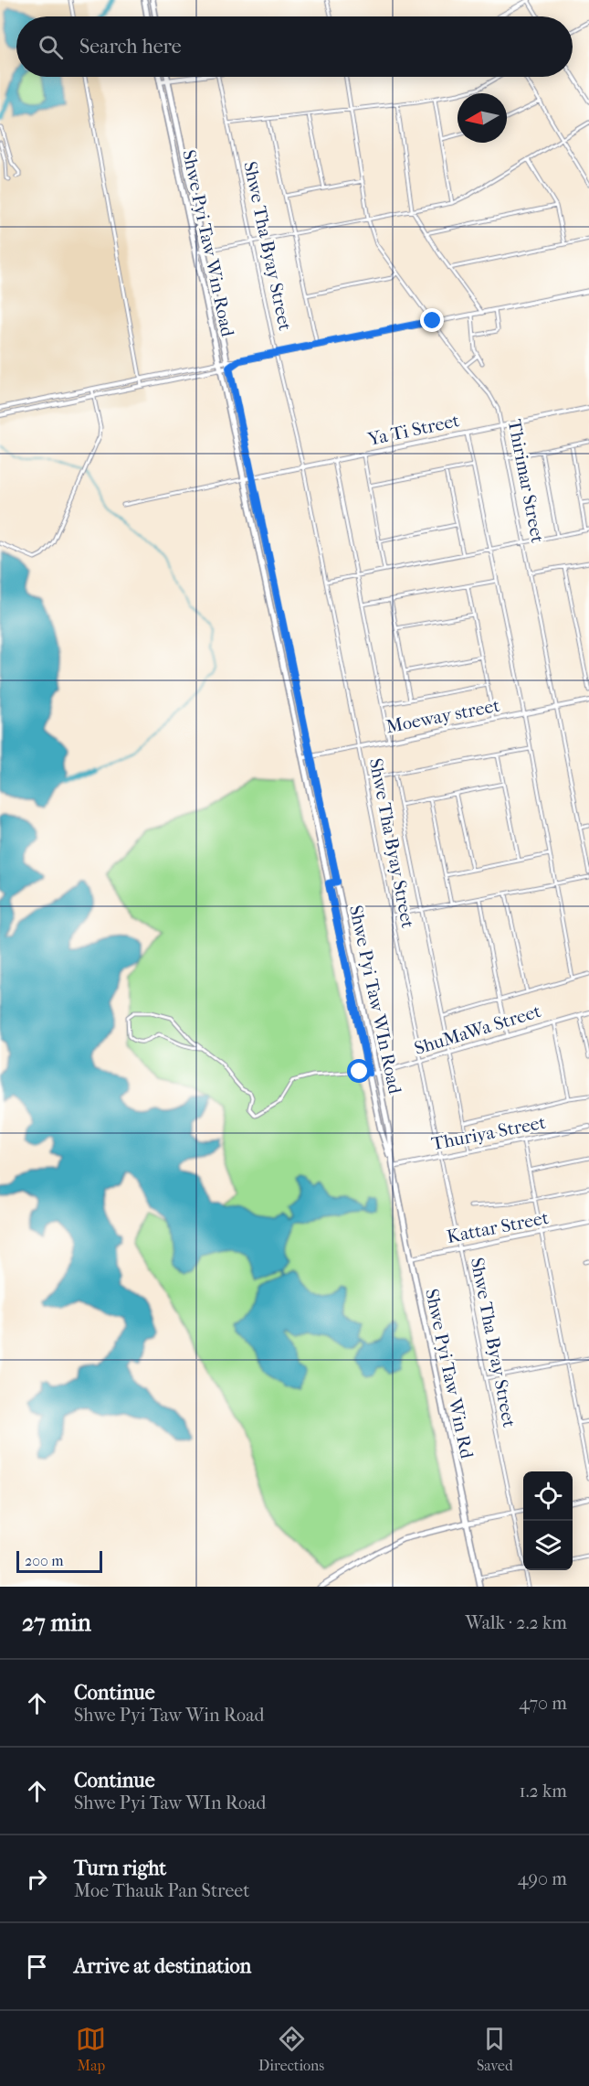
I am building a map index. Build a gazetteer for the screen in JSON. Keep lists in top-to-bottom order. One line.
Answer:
{"streets":{"main road":["Shwe Pyi Taw Win Road","Shwe Pyi Taw WIn Road","Shwe Pyi Taw Win Rd"],"street":["Shwe Tha Byay Street","Ya Ti Street","Thirimar Street","Moeway street","ShuMaWa Street","Thuriya Street","Kattar Street"]},"crossings":[["Shwe Pyi Taw Win Road","Ya Ti Street"],["Shwe Pyi Taw Win Road","Moeway street"],["Shwe Pyi Taw Win Road","Shwe Pyi Taw WIn Road"],["Shwe Pyi Taw Win Road","ShuMaWa Street"],["Shwe Pyi Taw Win Road","Thuriya Street"],["Shwe Pyi Taw Win Road","Shwe Pyi Taw Win Rd"],["Shwe Tha Byay Street","Ya Ti Street"],["Shwe Tha Byay Street","Moeway street"],["Shwe Tha Byay Street","ShuMaWa Street"],["Shwe Tha Byay Street","Thuriya Street"],["Shwe Tha Byay Street","Kattar Street"],["Ya Ti Street","Thirimar Street"],["Ya Ti Street","Shwe Pyi Taw WIn Road"],["Thirimar Street","Moeway street"],["Moeway street","Shwe Pyi Taw WIn Road"],["Shwe Pyi Taw WIn Road","ShuMaWa Street"],["Shwe Pyi Taw WIn Road","Thuriya Street"],["Shwe Pyi Taw WIn Road","Shwe Pyi Taw Win Rd"],["Thuriya Street","Shwe Pyi Taw Win Rd"],["Kattar Street","Shwe Pyi Taw Win Rd"]],"scale_bar":"200 m","north":"left","page":{"search":"Search here","scale":"200 m","heading":["27 min","Walk · 2.2 km"],"list":[["Continue","Shwe Pyi Taw Win Road","470 m"],["Continue","Shwe Pyi Taw WIn Road","1.2 km"],["Turn right","Moe Thauk Pan Street","490 m"],"Arrive at destination"],"nav":["Map","Directions","Saved"]}}
